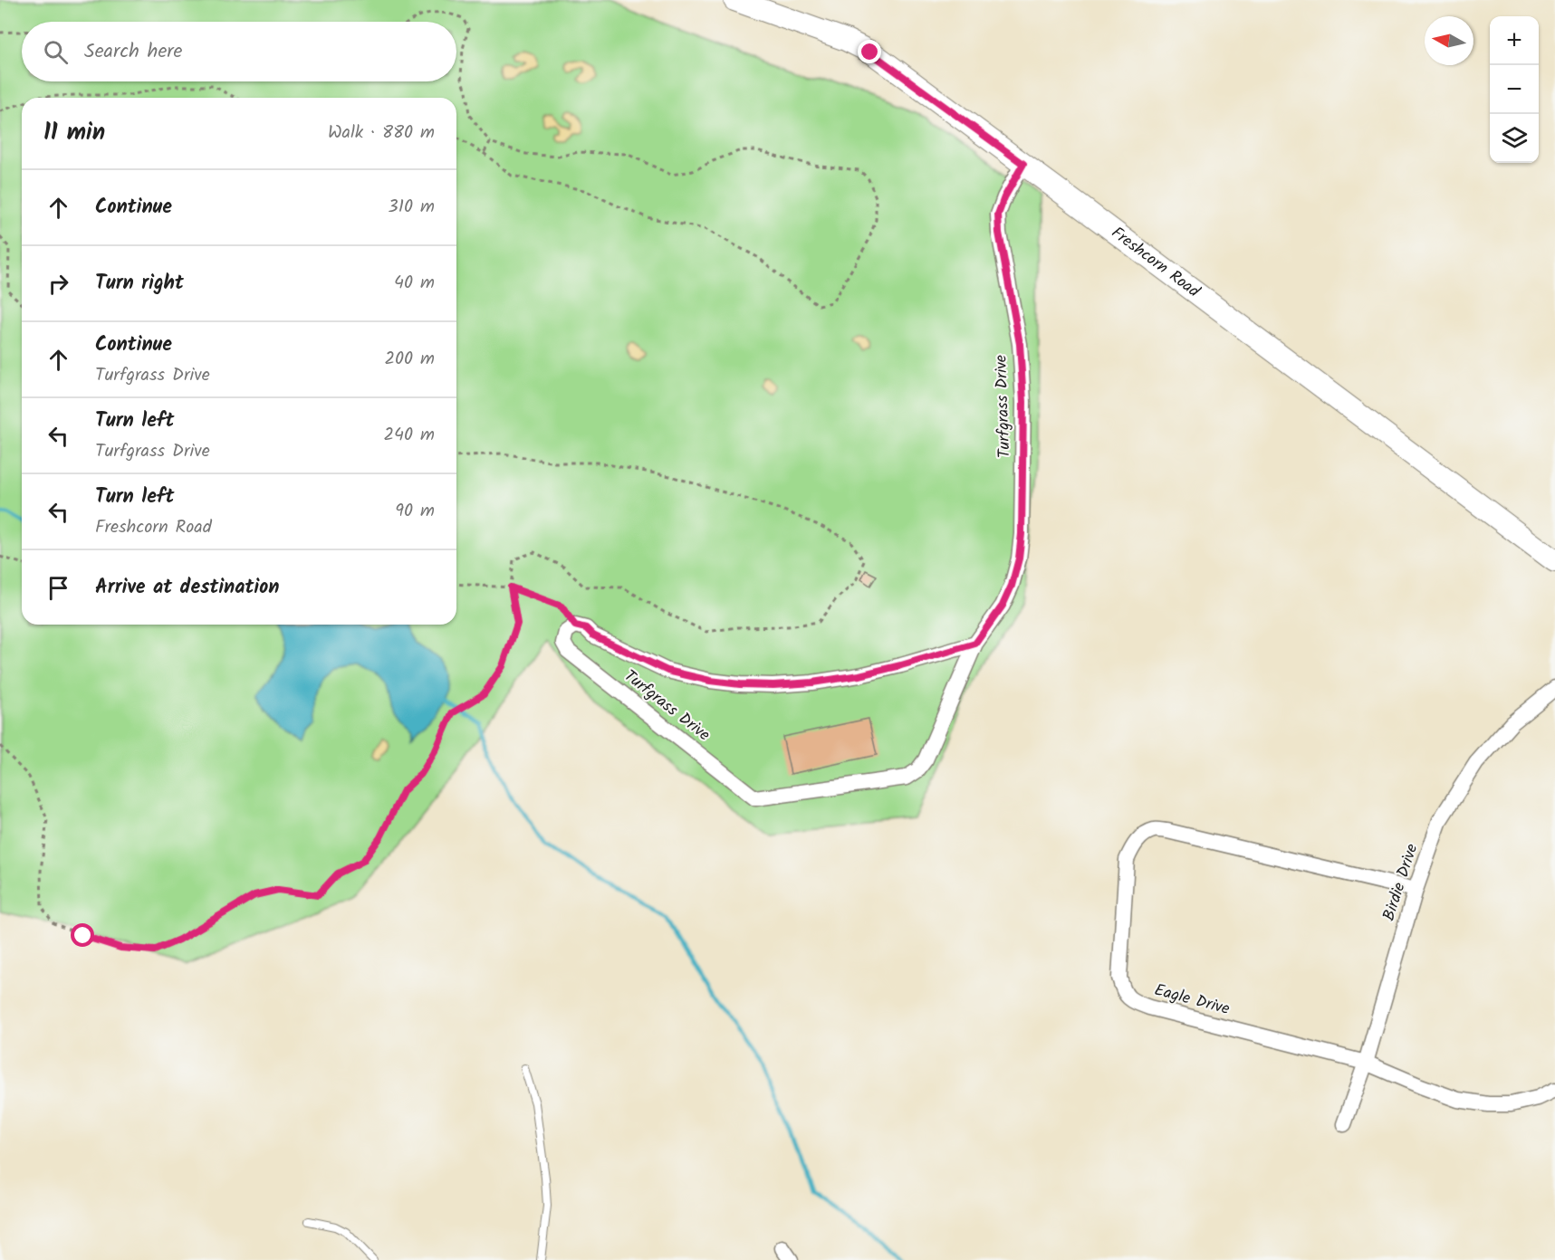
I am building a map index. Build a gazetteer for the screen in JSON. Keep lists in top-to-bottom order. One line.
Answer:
{"streets":{"street":["Freshcorn Road","Turfgrass Drive","Birdie Drive","Eagle Drive"]},"crossings":[["Freshcorn Road","Turfgrass Drive"],["Birdie Drive","Eagle Drive"]],"north":"left","page":{"map_buttons":["+","−"],"search":"Search here","heading":["11 min","Walk · 880 m"],"list":[["Continue","310 m"],["Turn right","40 m"],["Continue","Turfgrass Drive","200 m"],["Turn left","Turfgrass Drive","240 m"],["Turn left","Freshcorn Road","90 m"],"Arrive at destination"]}}
